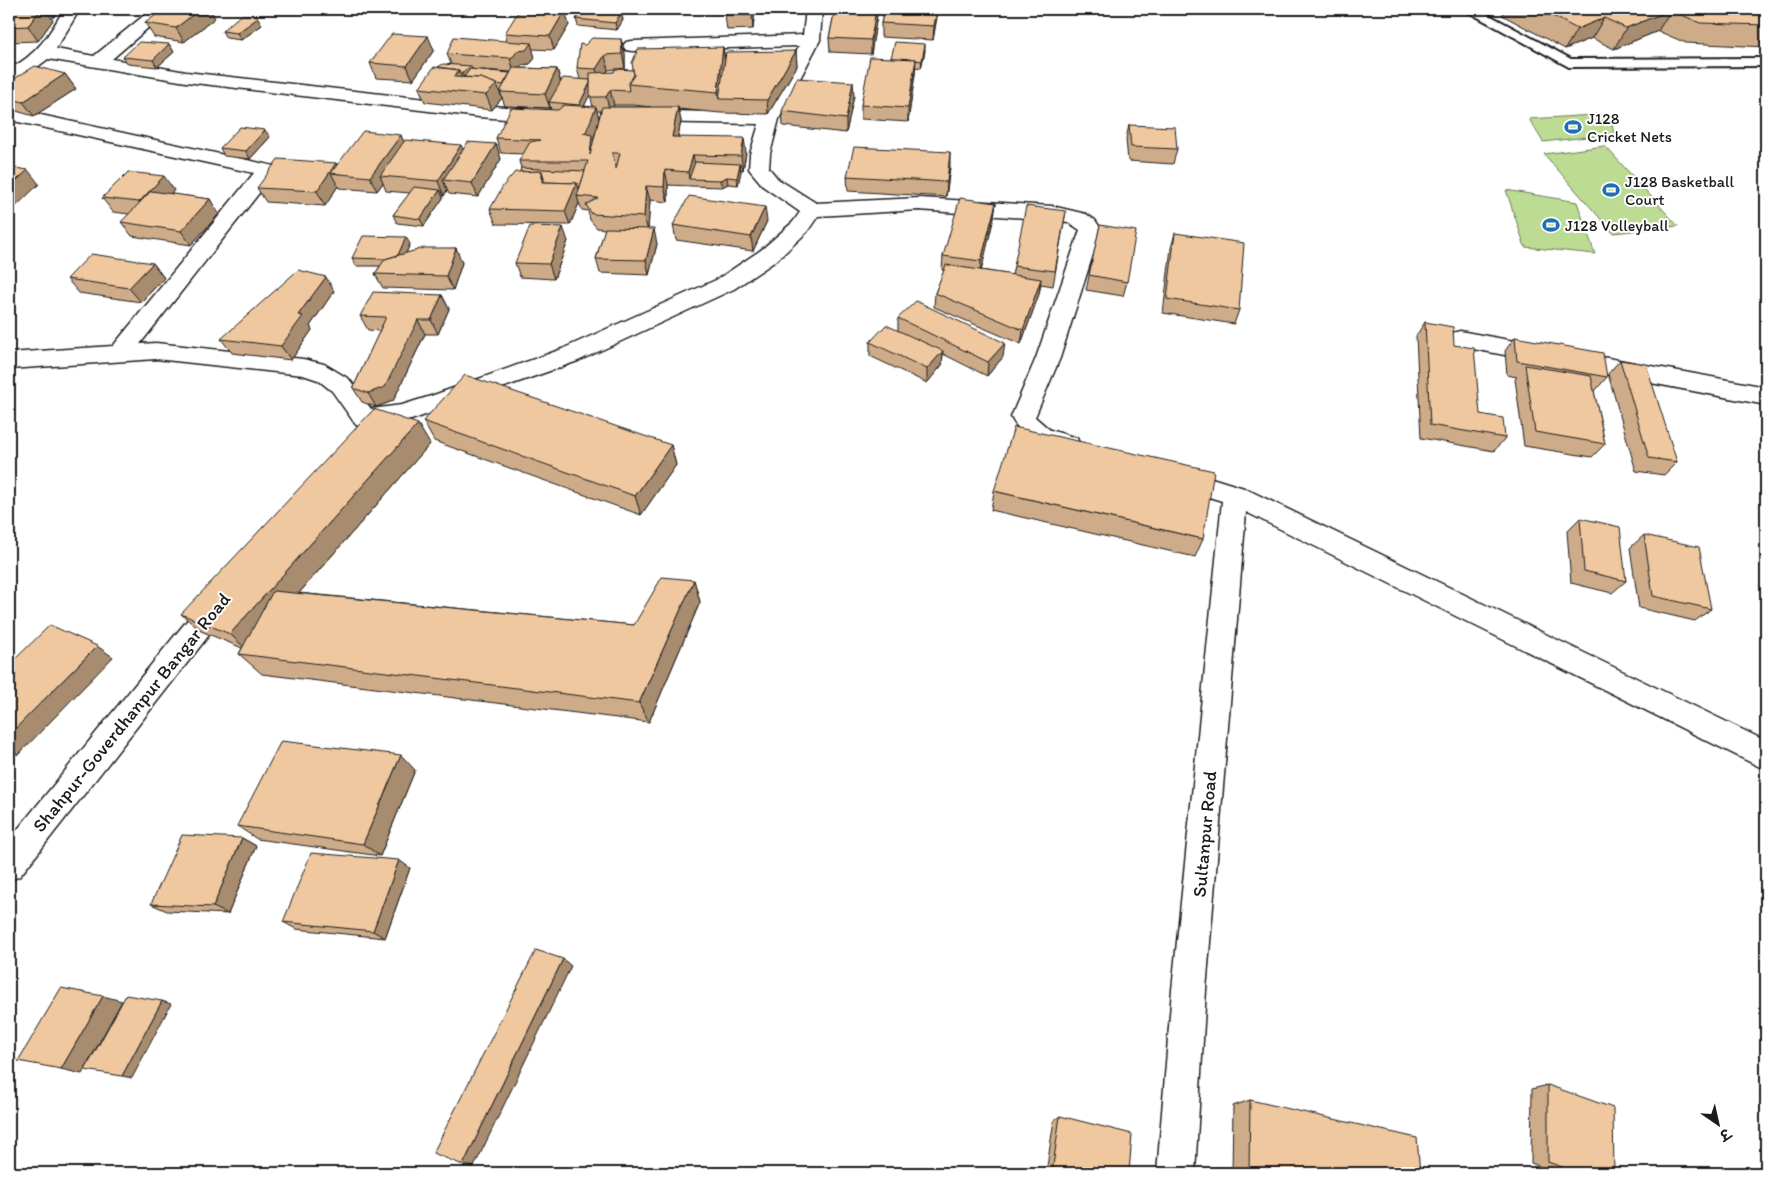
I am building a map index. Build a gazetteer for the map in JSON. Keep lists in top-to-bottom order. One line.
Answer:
{"streets":{"street":["Shahpur-Goverdhanpur Bangar Road","Sultanpur Road"]},"places":{"sports":["J128 Cricket Nets","J128 Basketball Court","J128 Volleyball"]},"north":"bottom right"}
